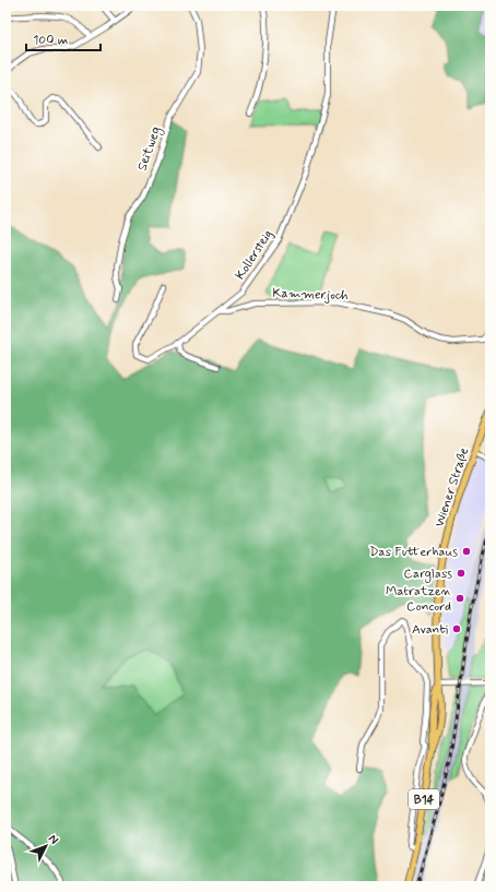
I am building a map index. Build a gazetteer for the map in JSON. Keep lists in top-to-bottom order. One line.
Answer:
{"streets":{"main road":["Wiener Straße","B14"],"street":["Seitweg","Kollersteig","Kammerjoch"]},"crossings":[["Kollersteig","Kammerjoch"],["Wiener Straße","B14"]],"places":["Das Futterhaus","Carglass","Matratzen Concord","Avanti"],"scale_bar":"100 m","north":"top right"}
